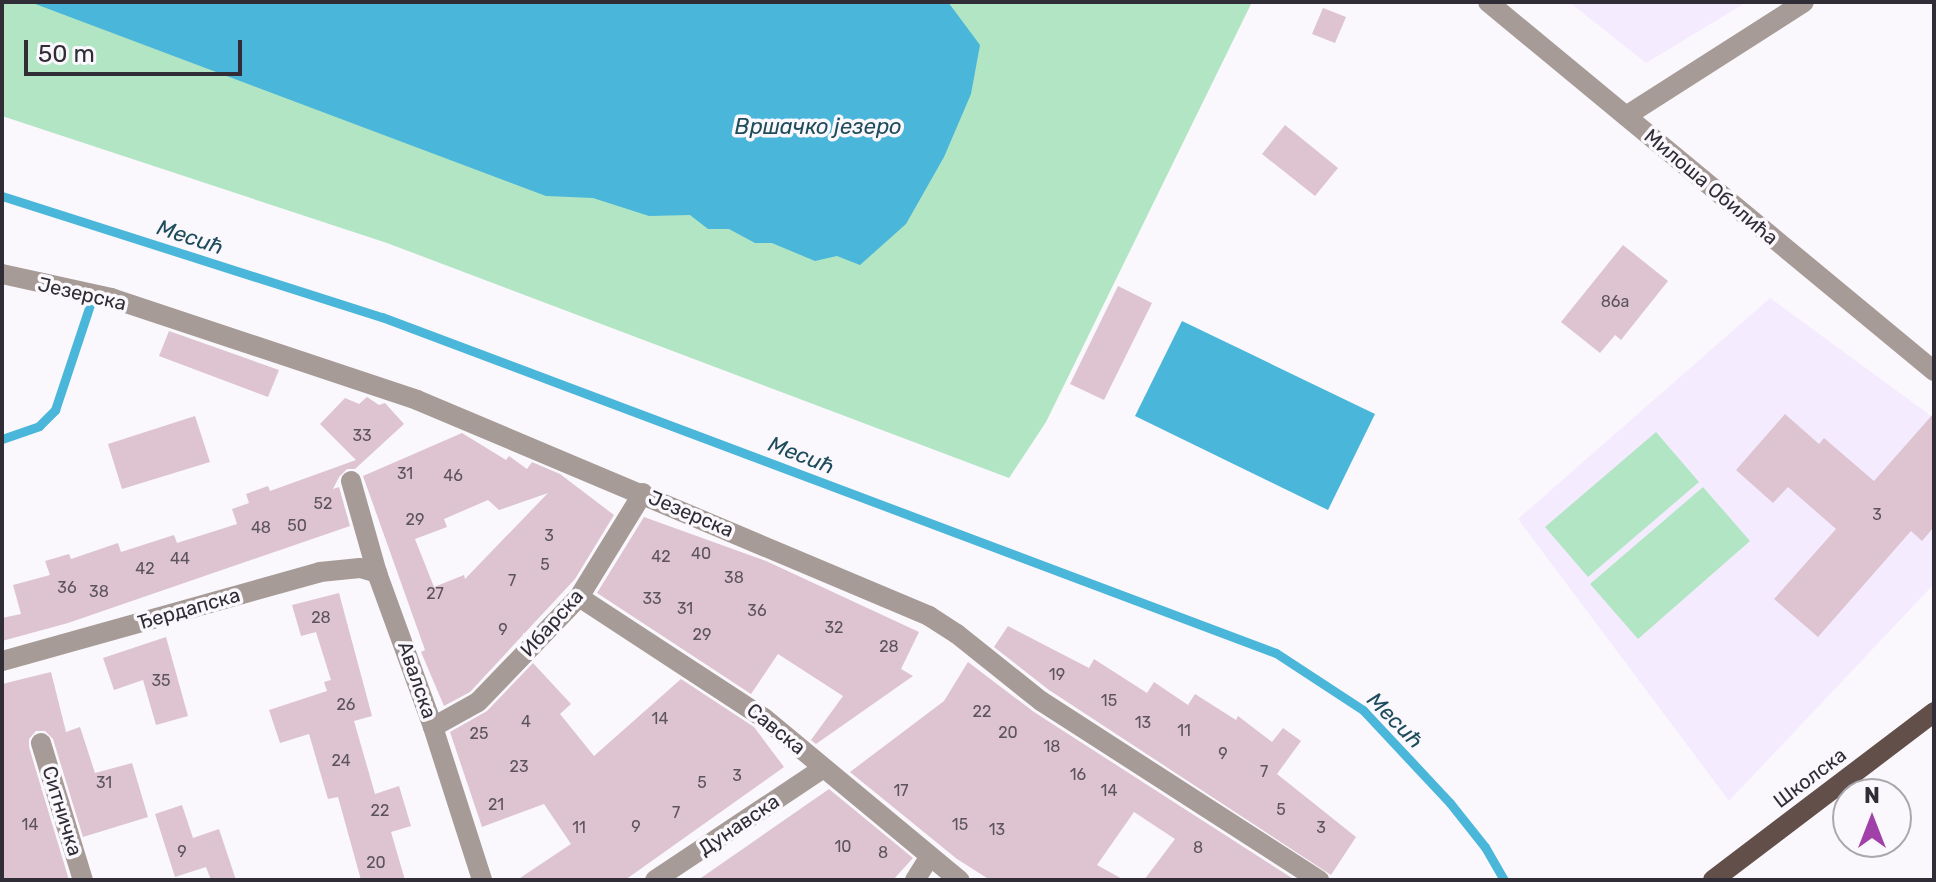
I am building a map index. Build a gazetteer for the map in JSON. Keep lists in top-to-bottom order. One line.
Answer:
{"streets":{"main road":["Школска"],"street":["Милоша Обилића","Језерска","Ђердапска","Ибарска","Авалска","Савска","Ситничка","Дунавска"]},"crossings":[["Језерска","Ибарска"],["Ђердапска","Авалска"],["Ибарска","Авалска"],["Ибарска","Савска"],["Савска","Дунавска"]],"water":["Вршачко језеро","Месић"],"house_numbers":["86a","33","31","46","52","3","29","50","48","3","40","42","44","5","42","38","7","36","38","27","33","31","36","28","32","9","29","28","19","35","15","26","22","14","4","13","11","20","25","18","9","24","23","7","16","3","31","5","17","14","21","5","22","7","14","15","9","11","3","13","10","8","9","8","20"],"scale_bar":"50 m","north":"top"}
